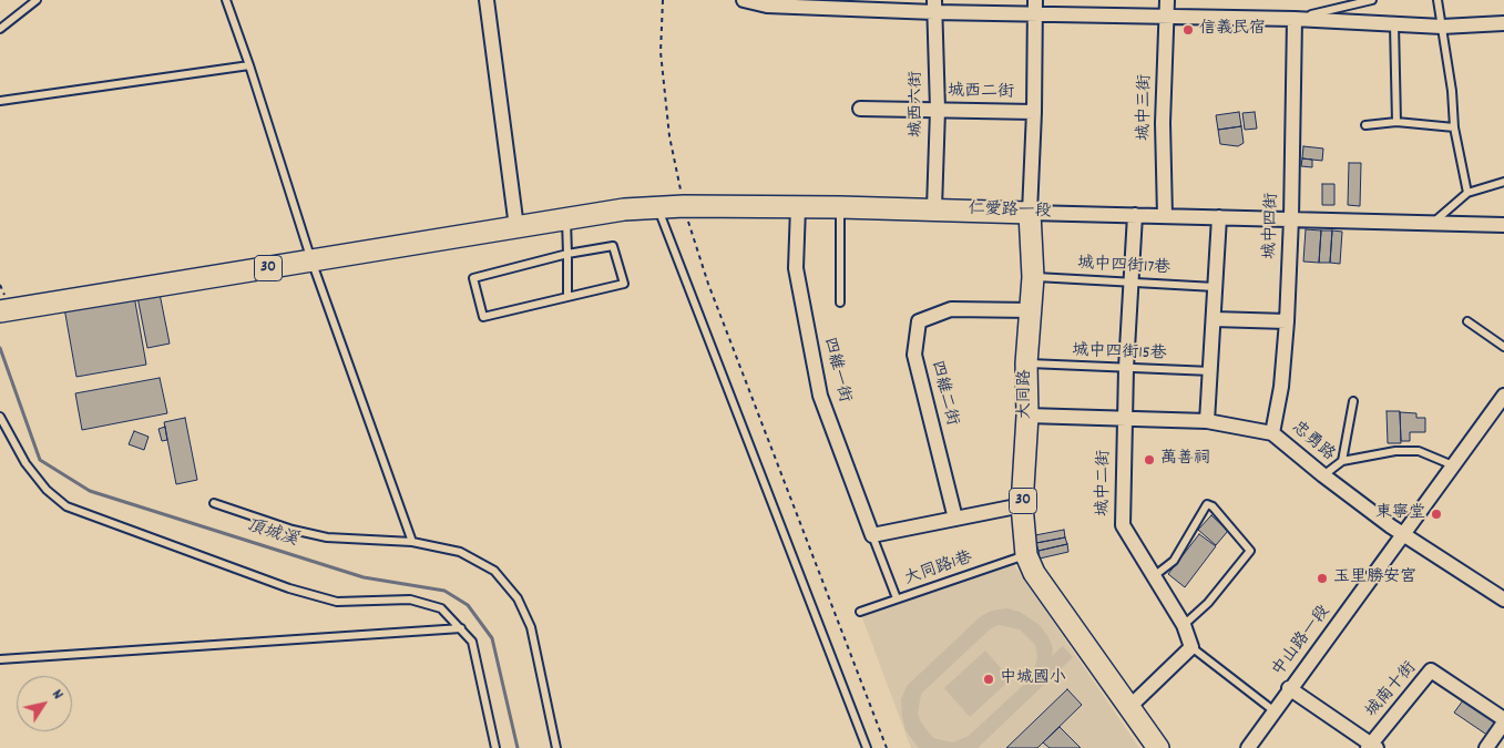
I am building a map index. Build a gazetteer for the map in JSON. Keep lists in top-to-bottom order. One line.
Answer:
{"streets":{"main road":["仁愛路一段","30","大同路"],"street":["城西二街","城西六街","城中三街","城中四街","四維一街","四維二街","忠勇路","城中二街","中山路一段","城南十街"],"lane":["城中四街17巷","城中四街15巷","大同路1巷"]},"crossings":[["城西二街","城西六街"],["城西二街","大同路"],["城西六街","仁愛路一段"],["城中三街","仁愛路一段"],["仁愛路一段","城中四街"],["仁愛路一段","30"],["仁愛路一段","四維一街"],["仁愛路一段","大同路"],["仁愛路一段","城中二街"],["城中四街","忠勇路"],["城中四街17巷","大同路"],["城中四街17巷","城中二街"],["城中四街15巷","大同路"],["城中四街15巷","城中二街"],["四維一街","大同路1巷"],["四維二街","大同路"],["大同路","忠勇路"],["大同路","大同路1巷"],["忠勇路","城中二街"],["忠勇路","中山路一段"]],"water":["頂城溪"],"places":["信義民宿","萬善祠","東寧堂","玉里勝安宮","中城國小"],"north":"top right"}
